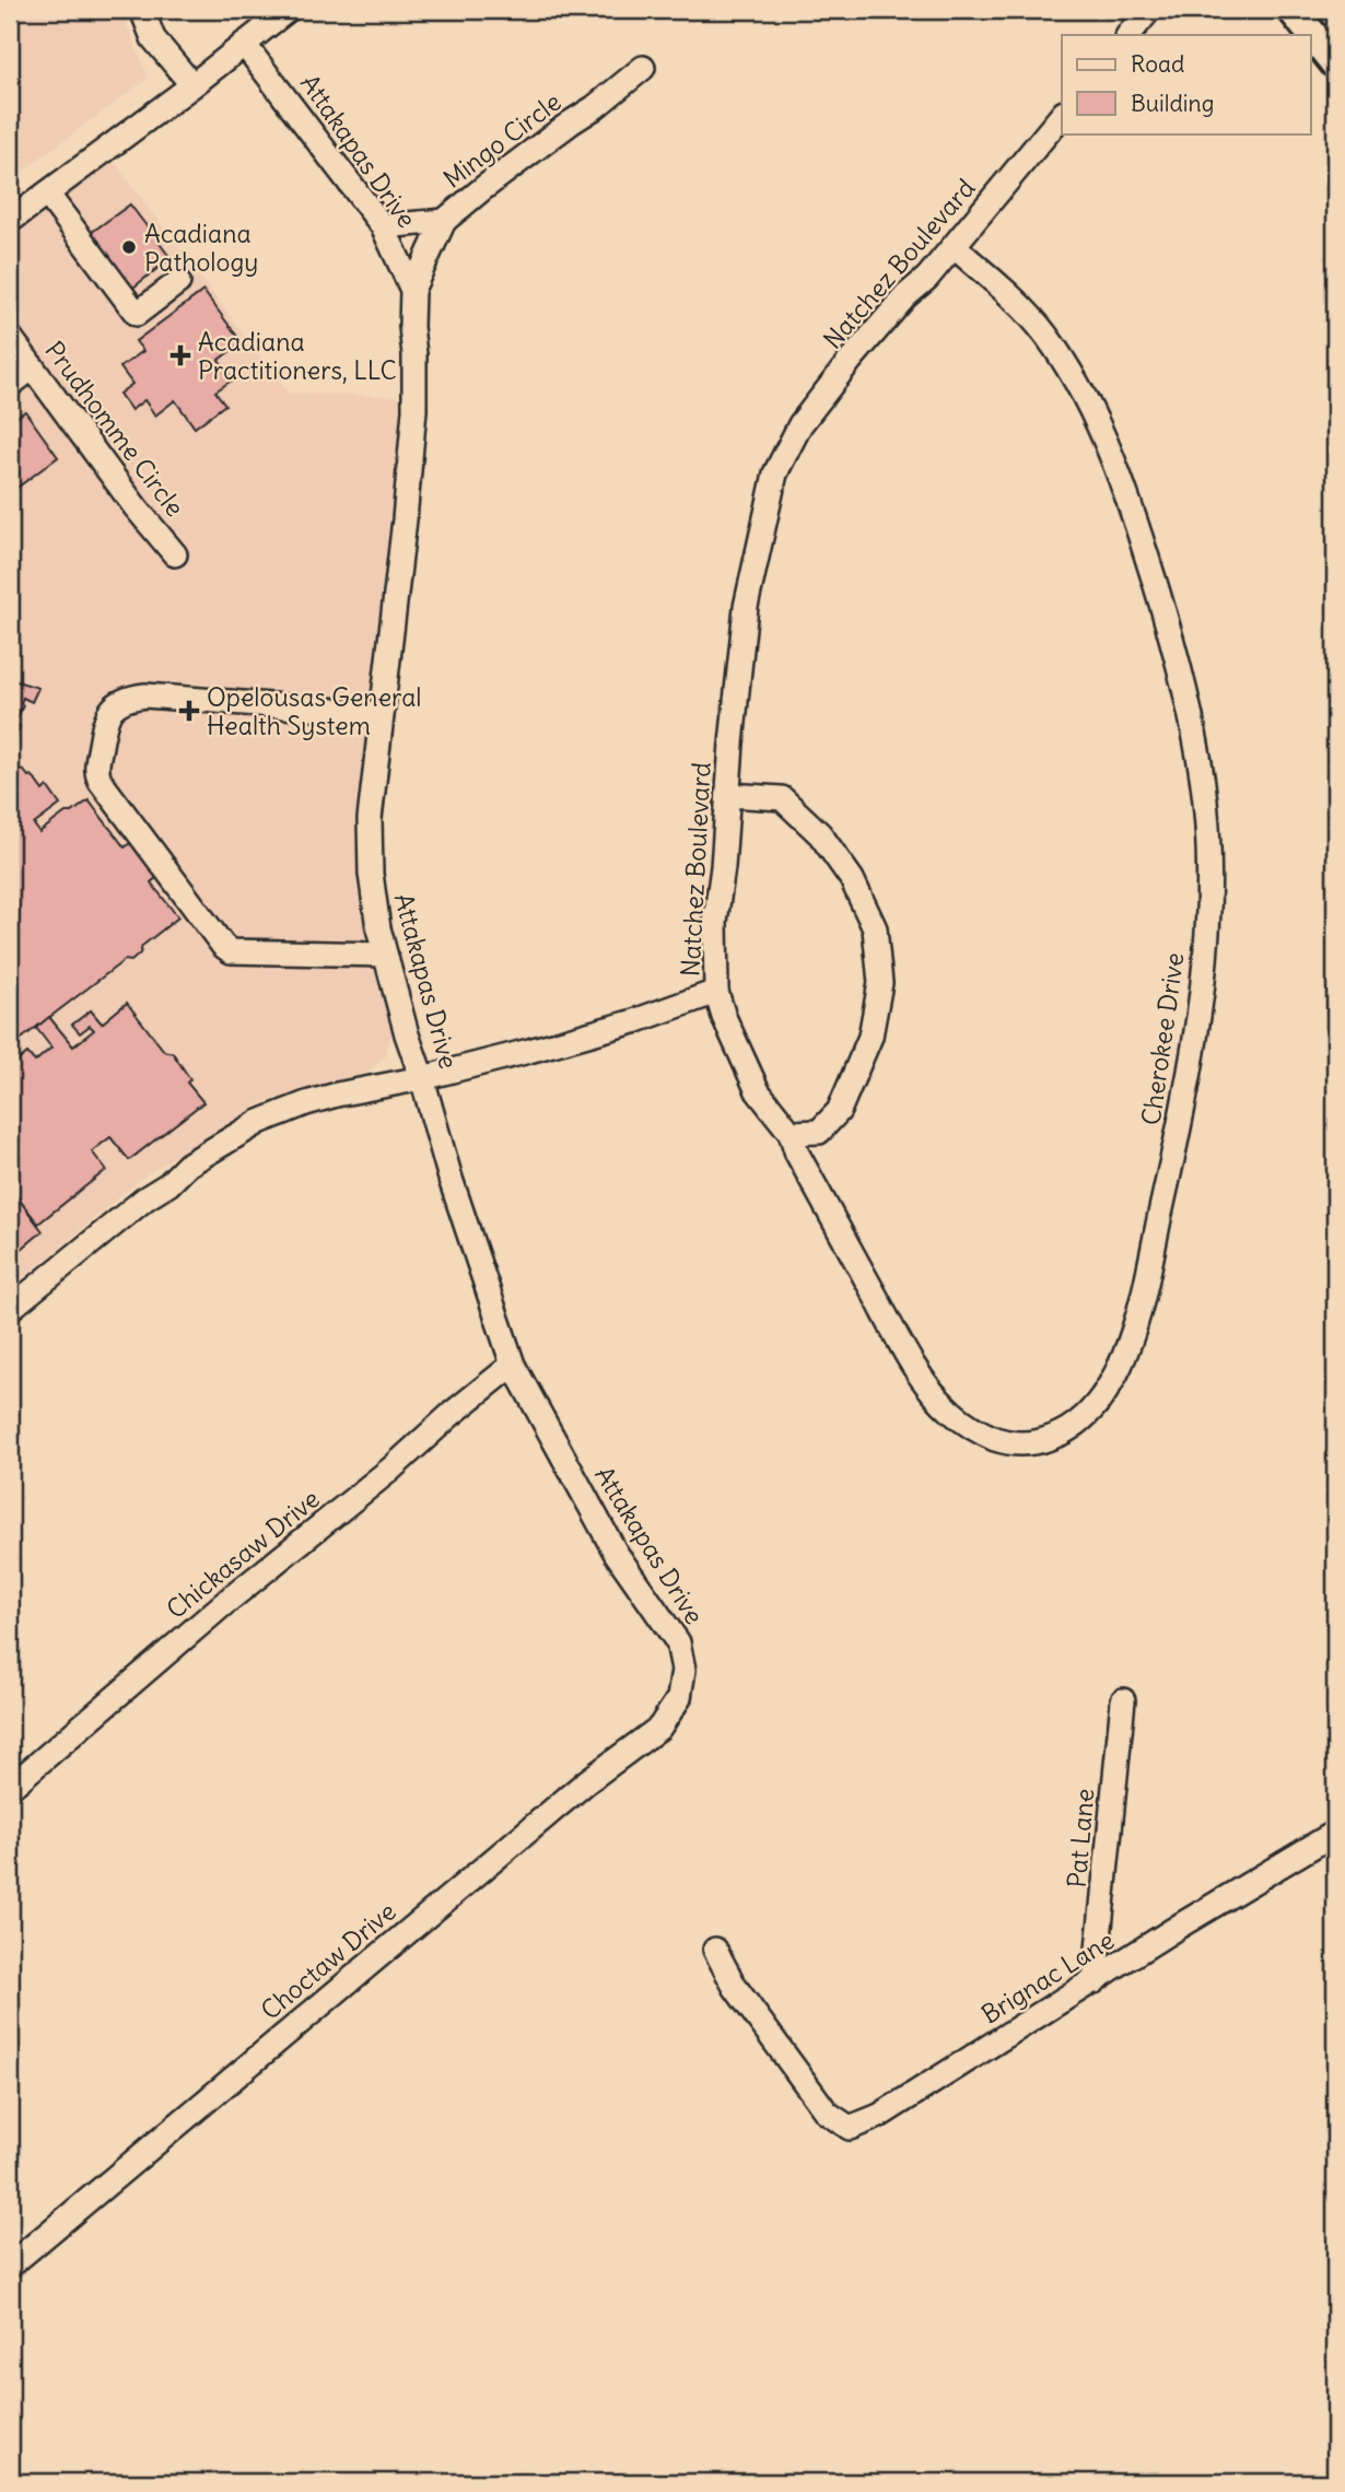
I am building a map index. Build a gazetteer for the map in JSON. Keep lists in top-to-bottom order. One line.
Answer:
{"streets":{"street":["Mingo Circle","Attakapas Drive","Natchez Boulevard","Prudhomme Circle","Cherokee Drive","Chickasaw Drive","Pat Lane","Choctaw Drive","Brignac Lane"]},"crossings":[["Mingo Circle","Attakapas Drive"],["Attakapas Drive","Natchez Boulevard"],["Attakapas Drive","Chickasaw Drive"],["Attakapas Drive","Choctaw Drive"],["Natchez Boulevard","Cherokee Drive"],["Pat Lane","Brignac Lane"]],"places":{"other":["Acadiana Pathology"],"health":["Acadiana Practitioners, LLC","Opelousas General Health System"]},"legend":["Road","Building"]}
